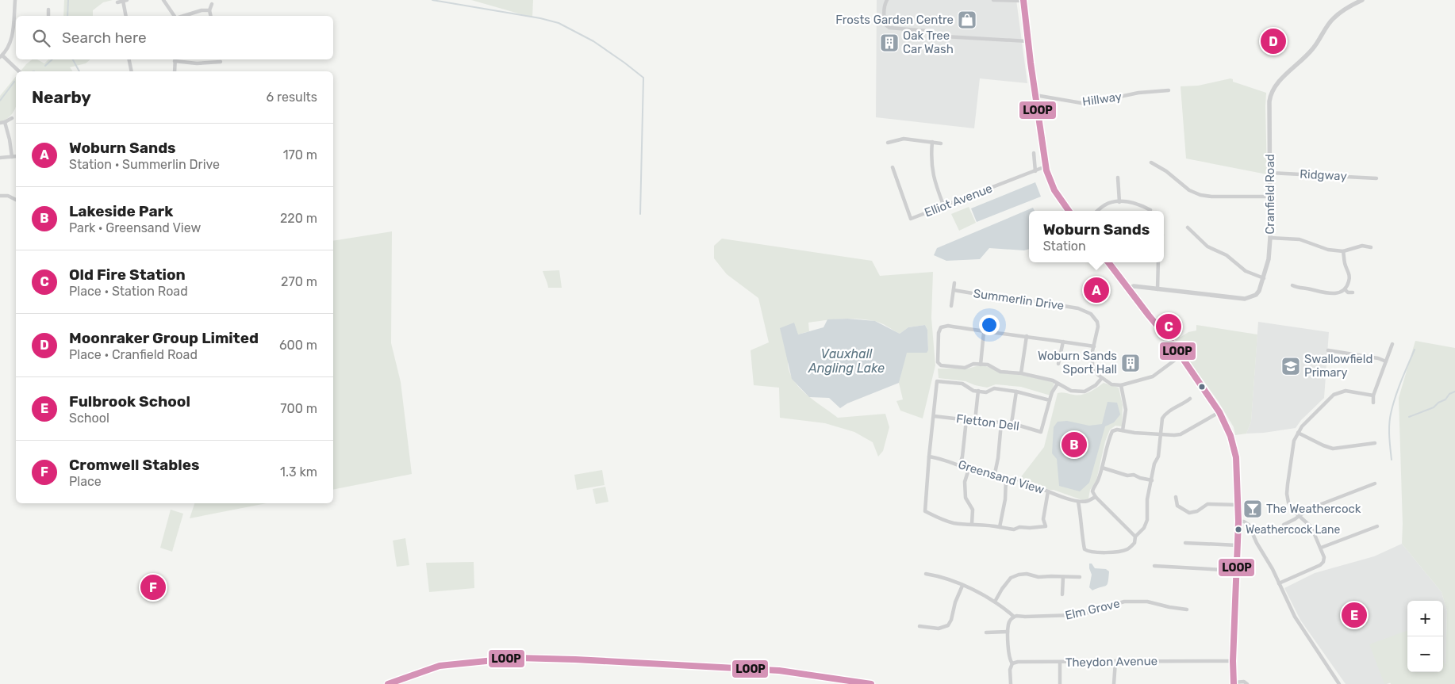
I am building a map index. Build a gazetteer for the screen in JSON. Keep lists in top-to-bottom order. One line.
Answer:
{"streets":{"street":["Hillway","Ridgway","Cranfield Road","Elliot Avenue","Summerlin Drive","Fletton Dell","Greensand View","Elm Grove","Theydon Avenue"]},"crossings":[["Ridgway","Cranfield Road"]],"water":["Vauxhall Angling Lake"],"places":{"shop":["Frosts Garden Centre"],"building":["Oak Tree Car Wash","Woburn Sands Sport Hall"],"school or university":["Swallowfield Primary"],"bar":["The Weathercock"],"other":["Weathercock Lane"]},"lines":["transit line LOOP"],"page":{"search":"Search here","pins":["D","A","C","B","F","E"],"heading":["Nearby","6 results"],"list":[{"mark":"A","name":"Woburn Sands","note":"Station · Summerlin Drive","value":"170 m"},{"mark":"B","name":"Lakeside Park","note":"Park · Greensand View","value":"220 m"},{"mark":"C","name":"Old Fire Station","note":"Place · Station Road","value":"270 m"},{"mark":"D","name":"Moonraker Group Limited","note":"Place · Cranfield Road","value":"600 m"},{"mark":"E","name":"Fulbrook School","note":"School","value":"700 m"},{"mark":"F","name":"Cromwell Stables","note":"Place","value":"1.3 km"}],"popup":["Woburn Sands","Station"],"map_buttons":["+","−"]}}
